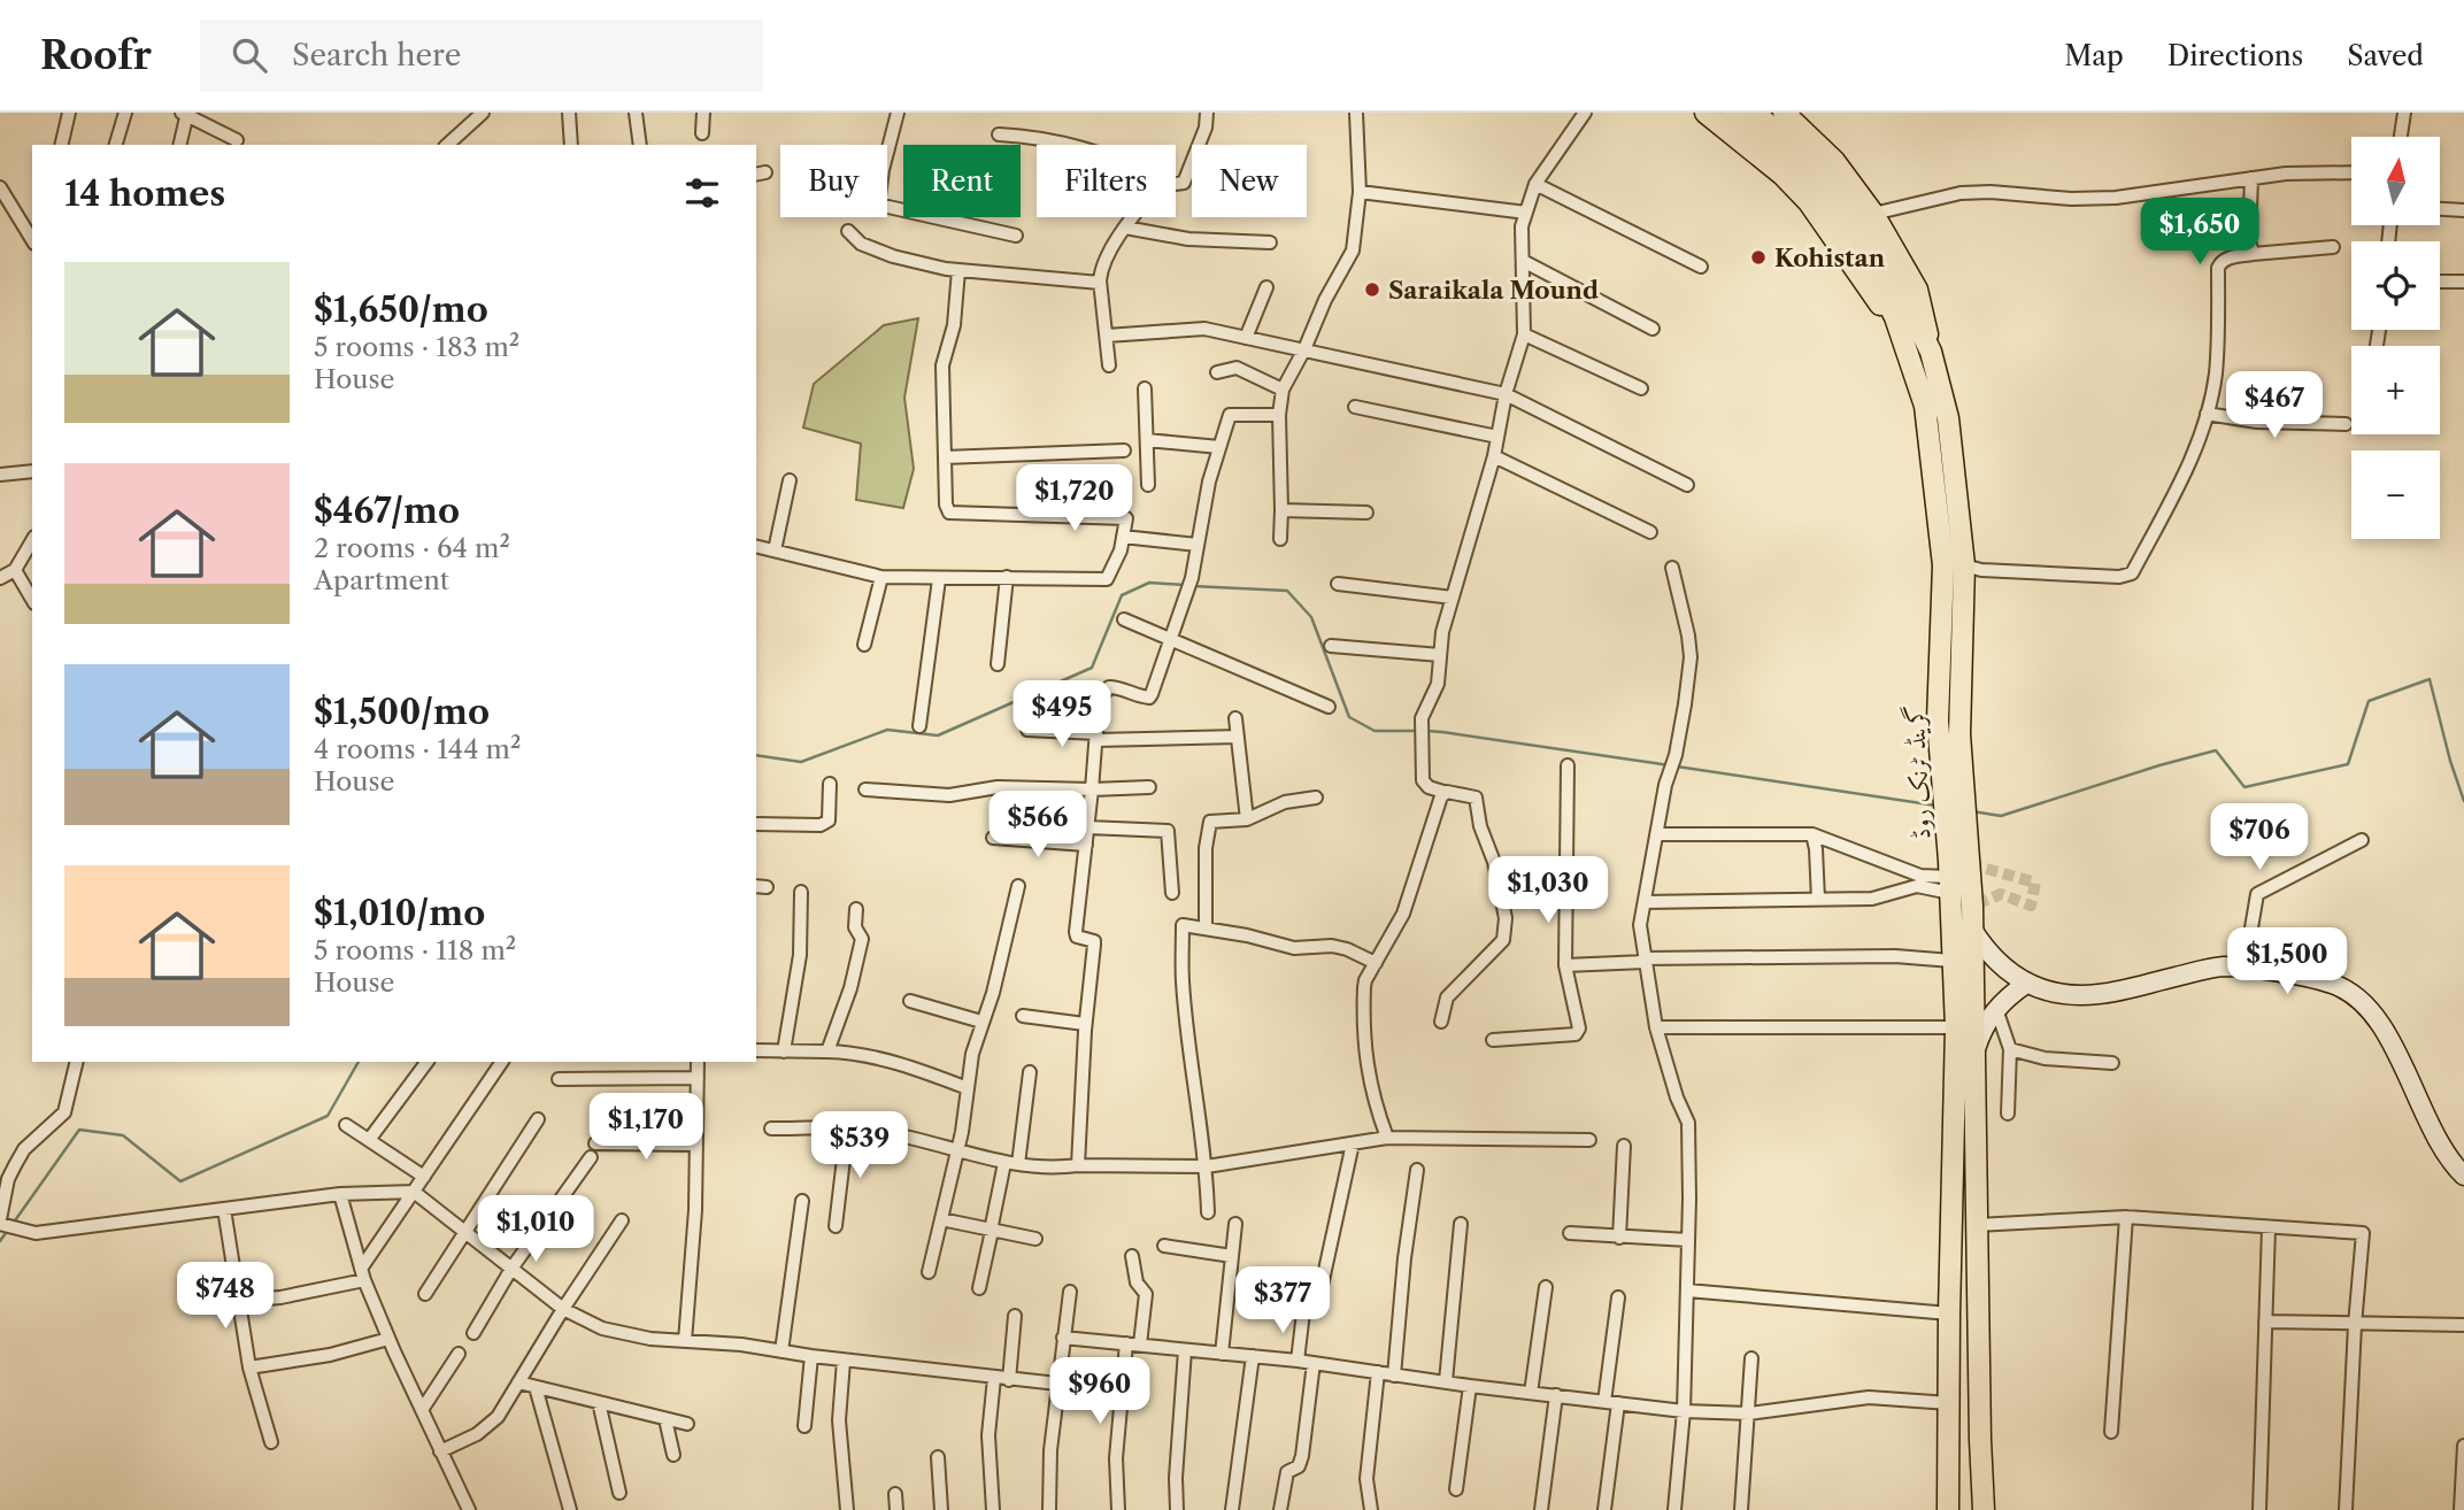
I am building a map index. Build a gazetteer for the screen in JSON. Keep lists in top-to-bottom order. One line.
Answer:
{"streets":{"main road":["گرینڈ ٹرنک روڈ"]},"places":["Kohistan","Saraikala Mound"],"north":"top","page":{"header":"Roofr","search":"Search here","nav":["Map","Directions","Saved"],"map_buttons":["+","−"],"chip":["Buy","Rent","Filters","New"],"heading":"14 homes","price":["$1,650","$467","$1,720","$495","$566","$706","$1,030","$1,500","$1,170","$539","$1,010","$748","$377","$960"],"list":[{"name":"$1,650/mo","note":"5 rooms · 183 m² · House"},{"name":"$467/mo","note":"2 rooms · 64 m² · Apartment"},{"name":"$1,500/mo","note":"4 rooms · 144 m² · House"},{"name":"$1,010/mo","note":"5 rooms · 118 m² · House"}]}}
